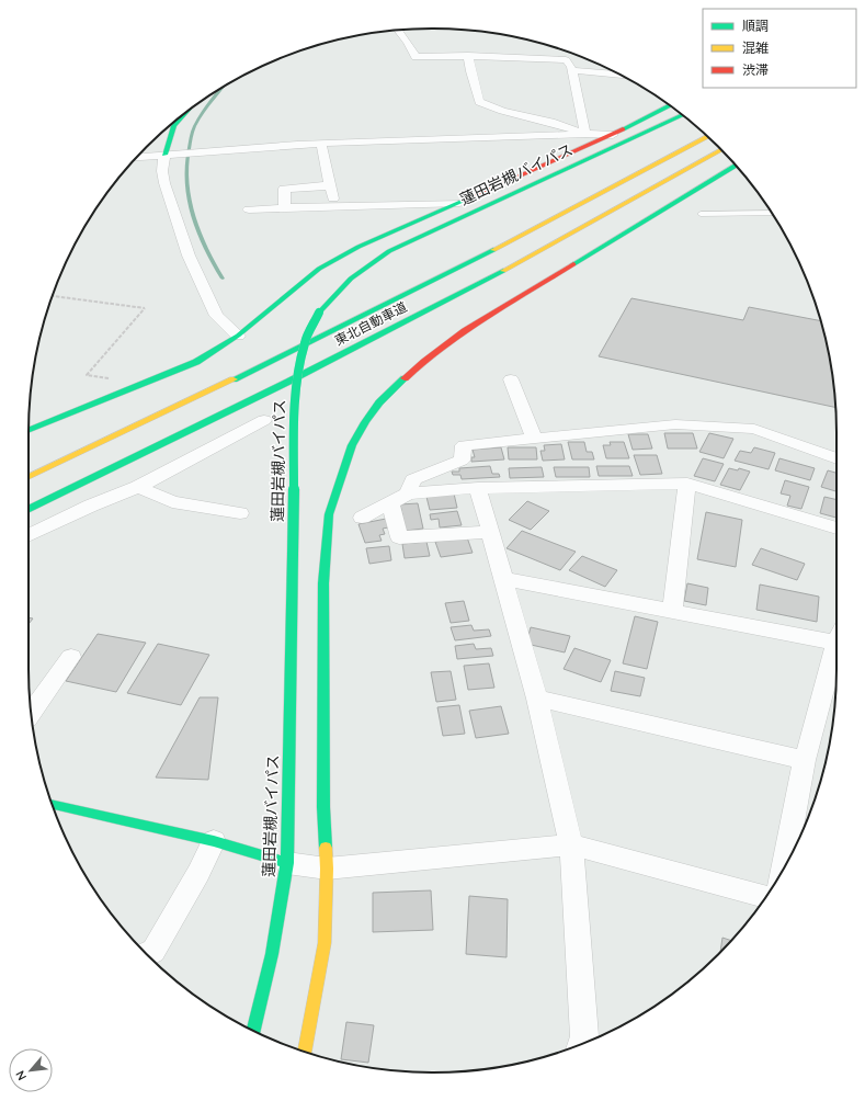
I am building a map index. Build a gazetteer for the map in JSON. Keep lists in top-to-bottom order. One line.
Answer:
{"streets":{"main road":["蓮田岩槻バイパス","東北自動車道"]},"legend":["順調","混雑","渋滞"],"north":"bottom left"}
